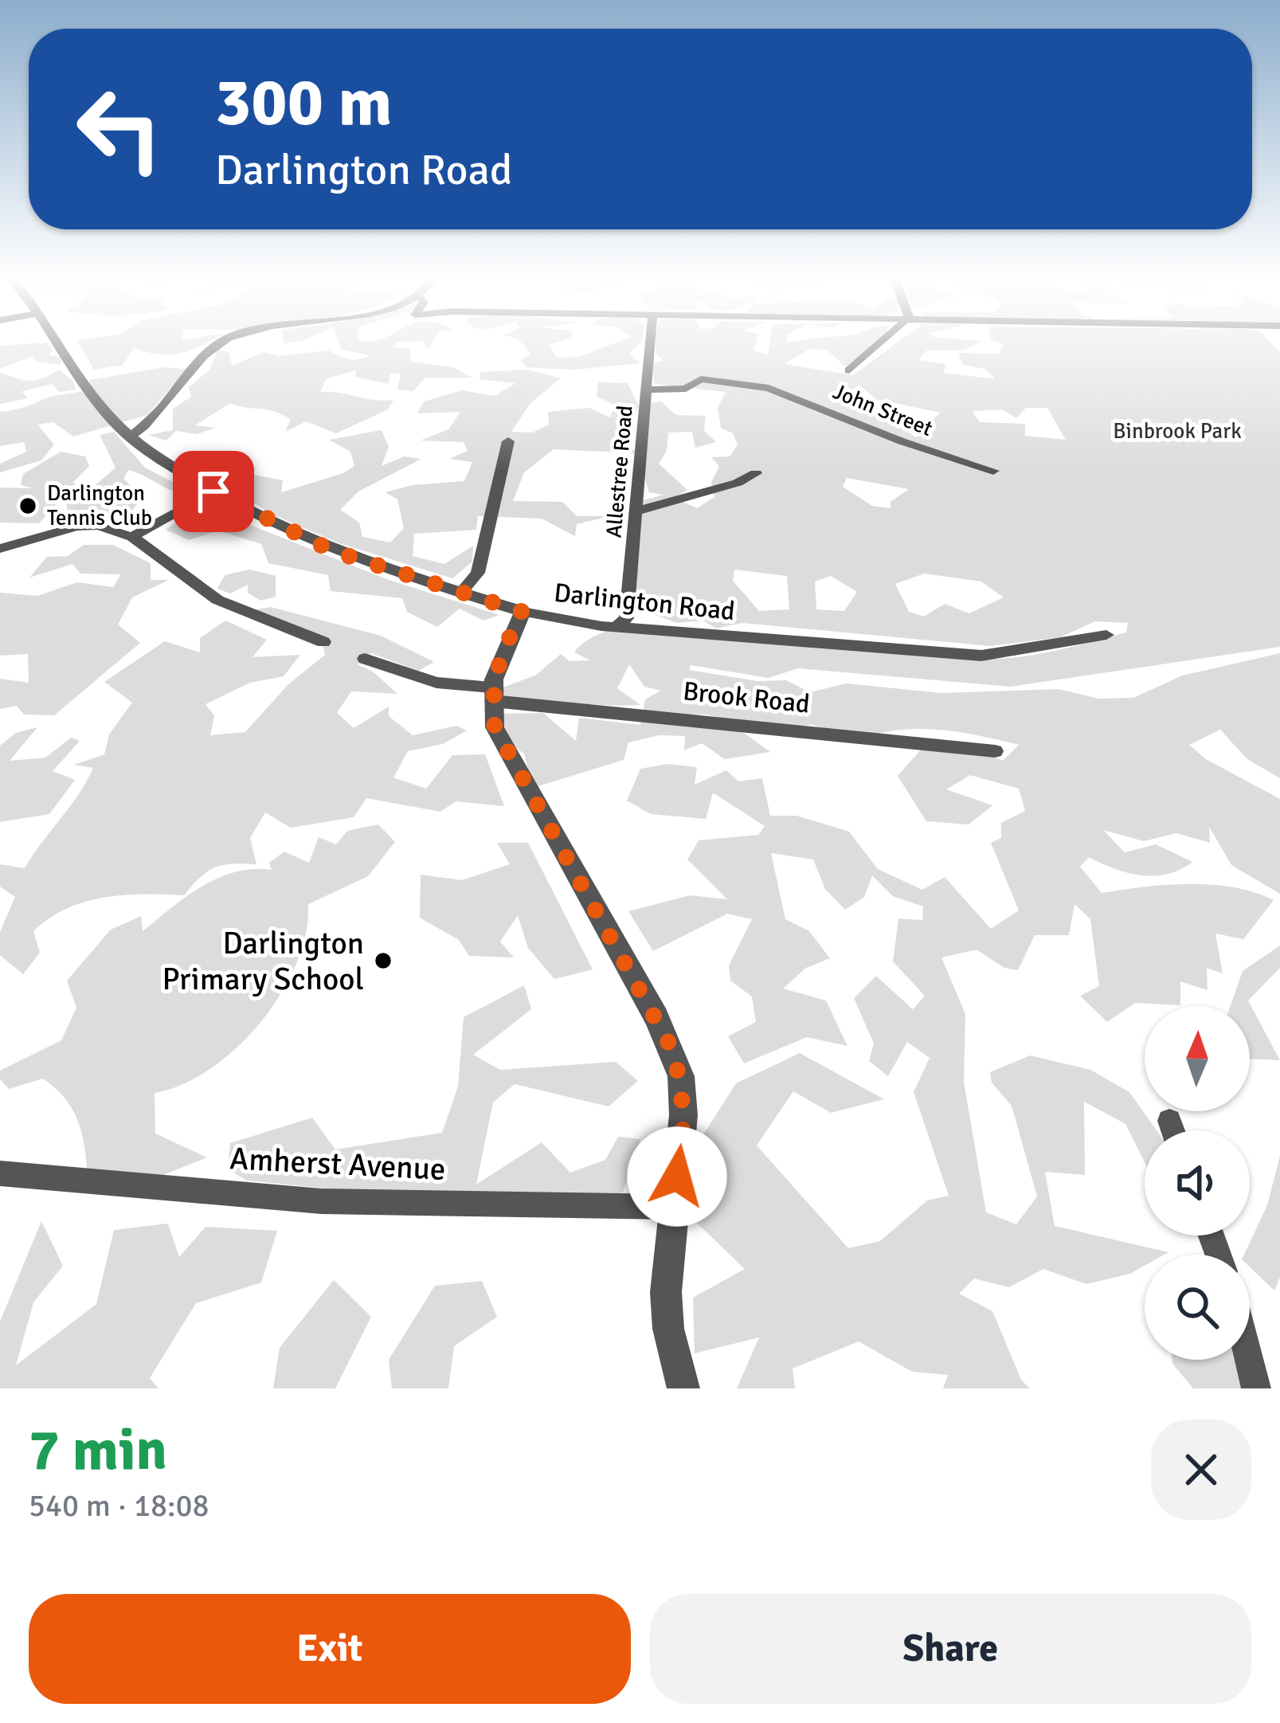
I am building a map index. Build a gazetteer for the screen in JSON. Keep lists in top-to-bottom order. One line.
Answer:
{"streets":{"street":["John Street","Allestree Road","Darlington Road","Brook Road","Amherst Avenue"]},"crossings":[["John Street","Allestree Road"],["Allestree Road","Darlington Road"]],"parks":["Binbrook Park"],"places":["Darlington Tennis Club","Darlington Primary School"],"north":"top","page":{"turn":["300 m","Darlington Road"],"heading":["7 min","540 m · 18:08"],"buttons":["Exit","Share"]}}
